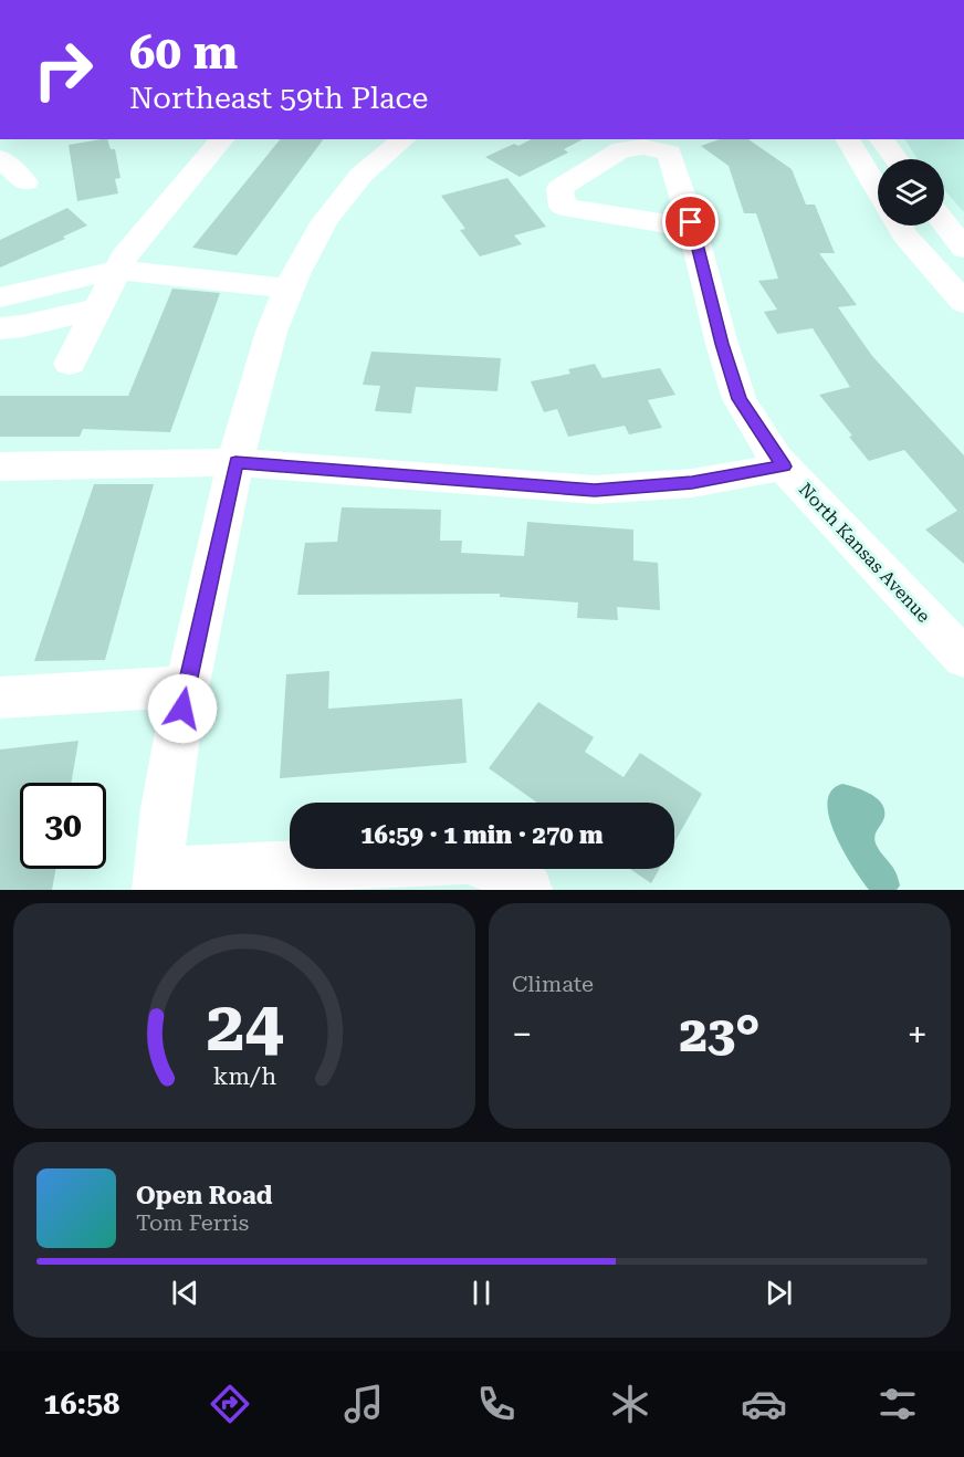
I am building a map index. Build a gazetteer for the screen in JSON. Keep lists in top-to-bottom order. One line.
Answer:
{"streets":{"street":["North Kansas Avenue"]},"page":{"turn":["60 m","Northeast 59th Place"],"limit":"30","trip":"16:59 · 1 min · 270 m","tile":"Climate","heat":["−","23°","+"],"song":["Open Road","Tom Ferris"],"tabs":"16:58","gauge":["24","km/h"]}}
